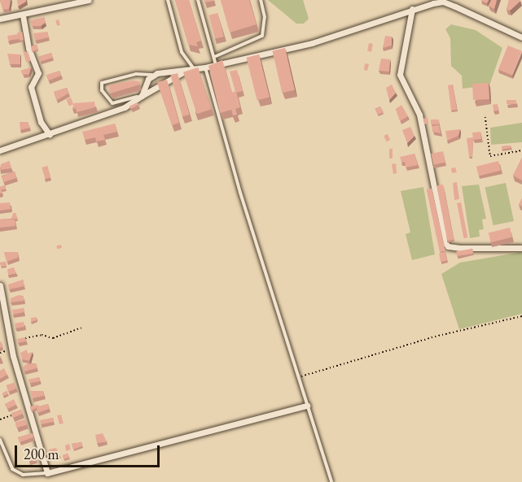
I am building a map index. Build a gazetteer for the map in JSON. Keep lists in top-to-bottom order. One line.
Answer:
{"scale_bar":"200 m"}
